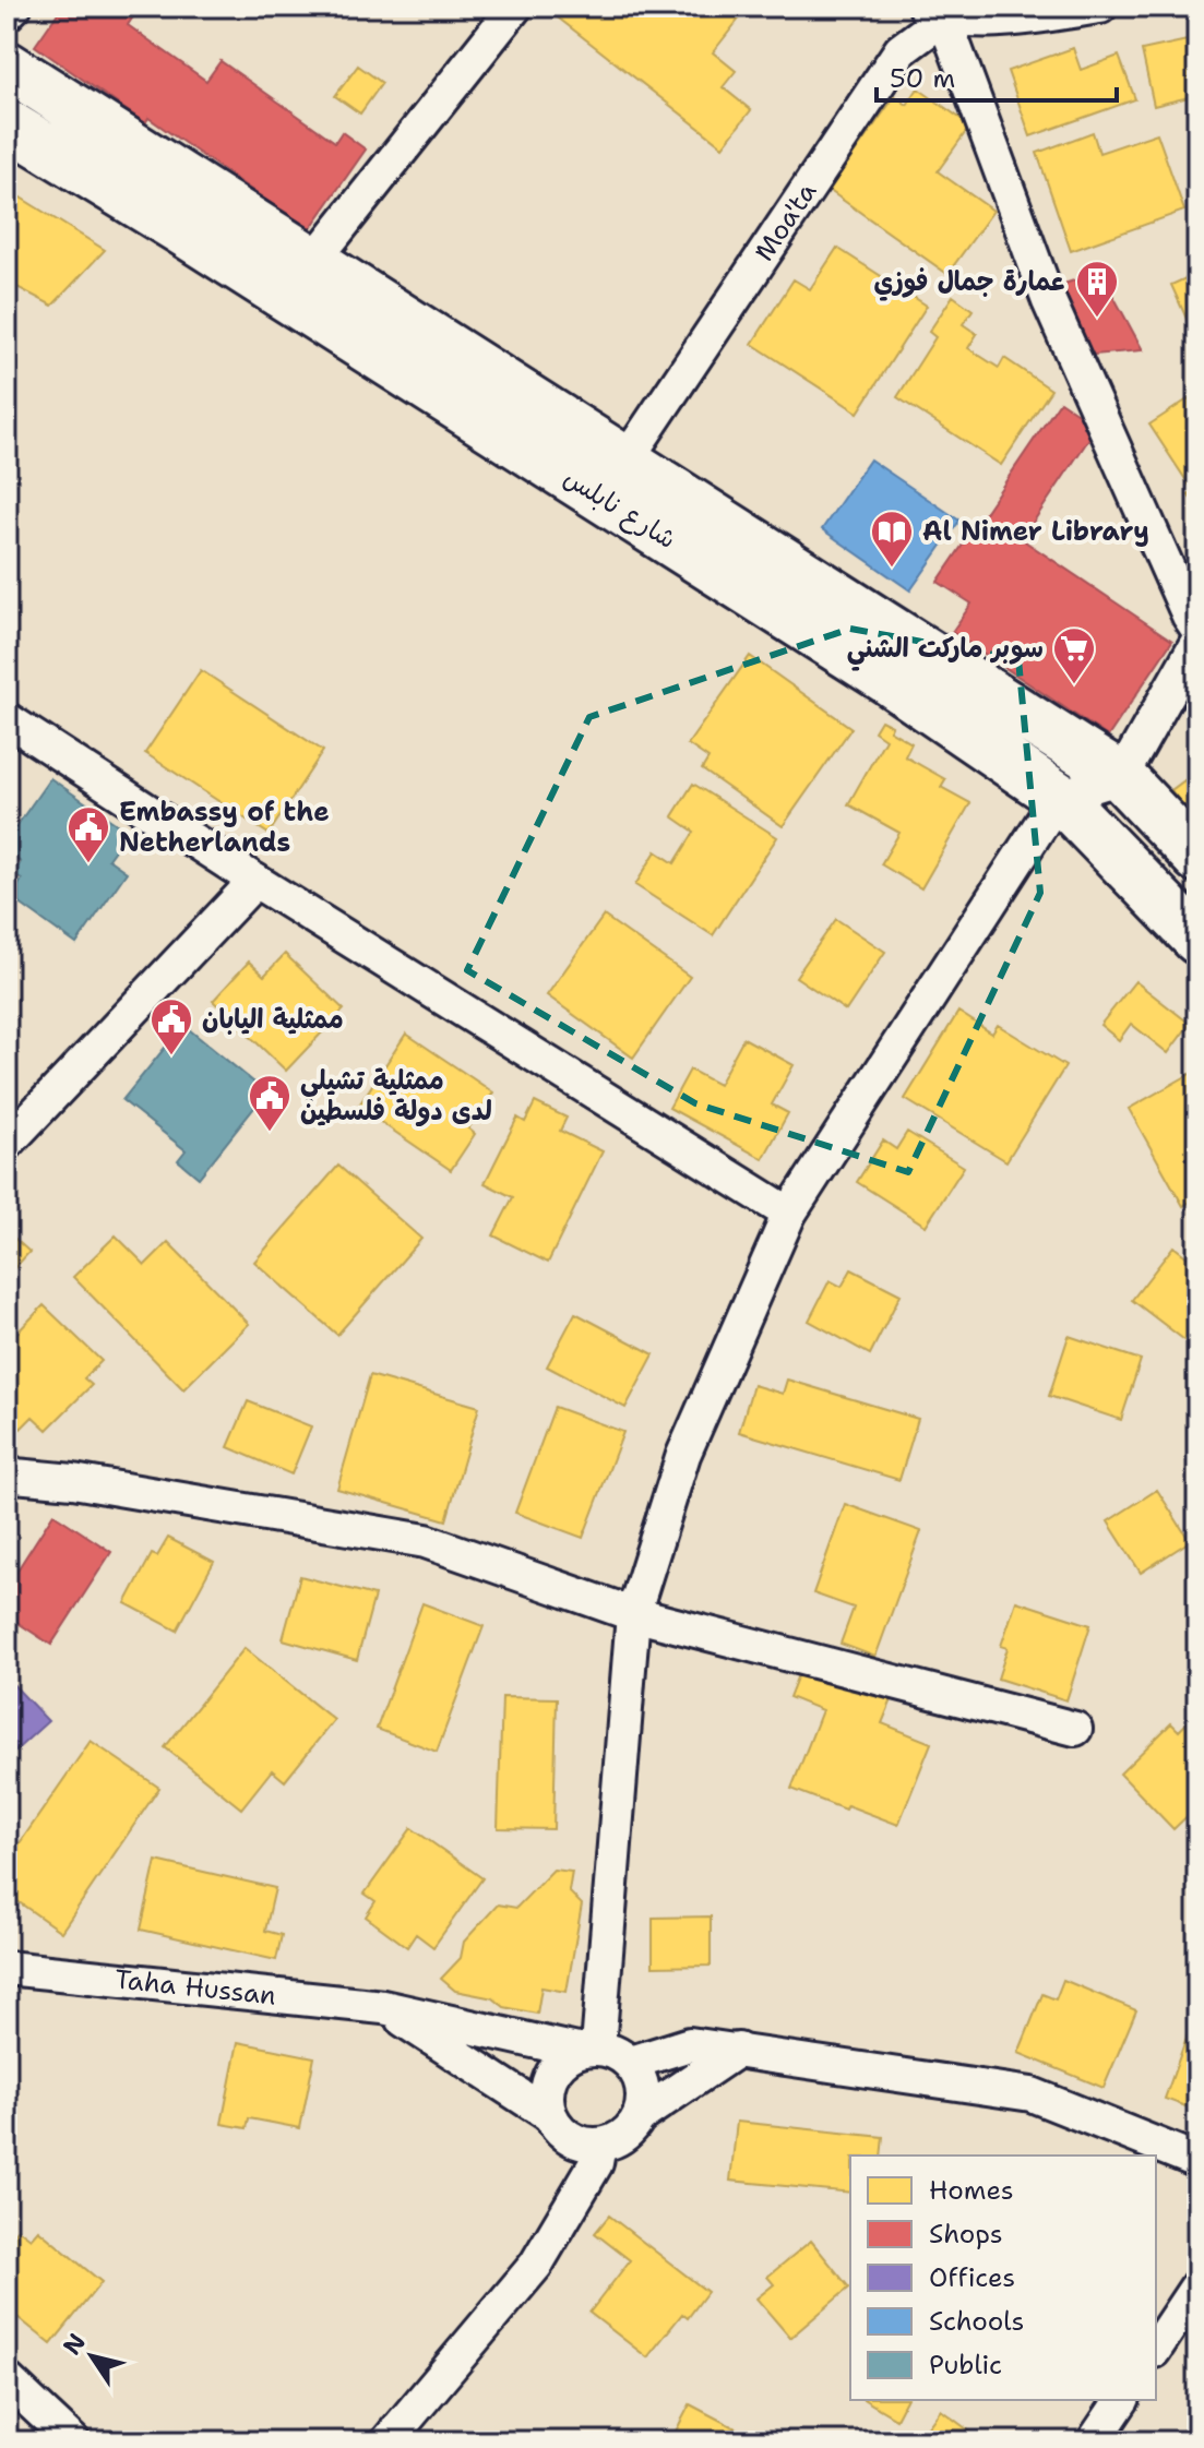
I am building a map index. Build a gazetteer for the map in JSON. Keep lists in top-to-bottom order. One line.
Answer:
{"streets":{"main road":["شارع نابلس"],"street":["Moa'ta","Taha Hussan"]},"crossings":[["Moa'ta","شارع نابلس"]],"places":{"building":["عمارة جمال فوزي"],"library":["Al Nimer Library"],"supermarket":["سوبر ماركت الشني"],"public building":["Embassy of the Netherlands","ممثلية اليابان","ممثلية تشيلي لدى دولة فلسطين"]},"legend":["Homes","Shops","Offices","Schools","Public"],"scale_bar":"50 m","north":"top left"}
